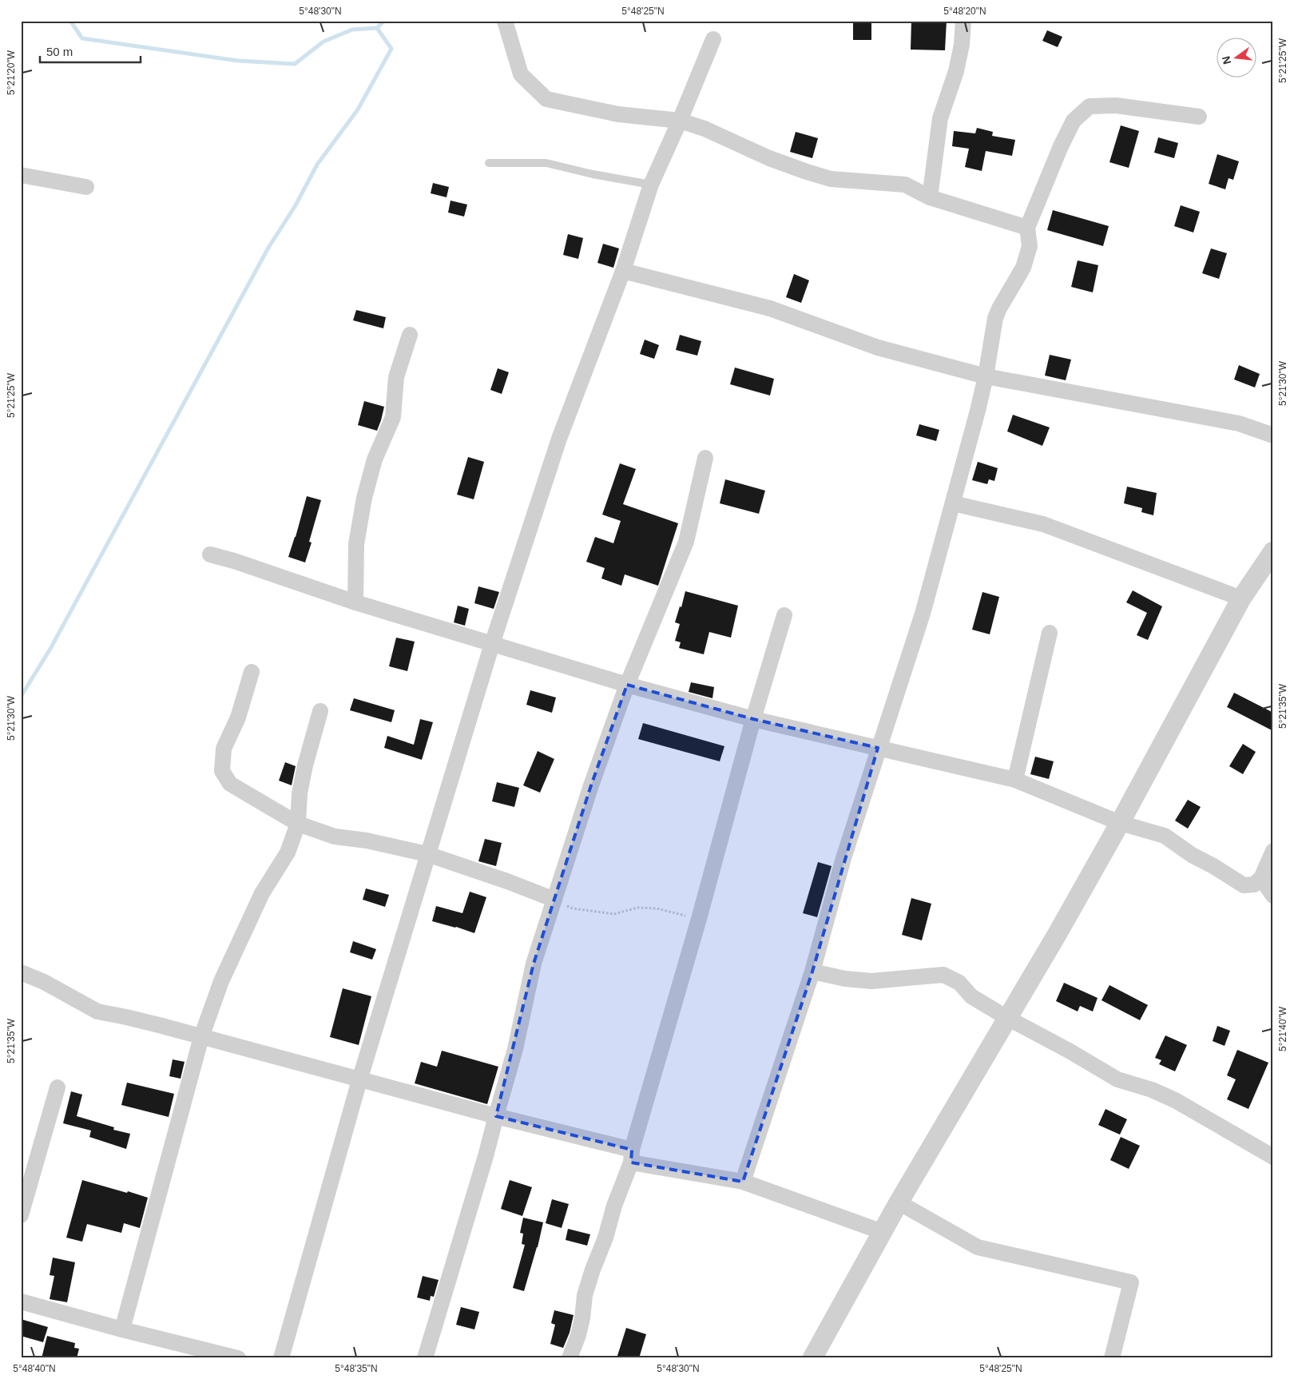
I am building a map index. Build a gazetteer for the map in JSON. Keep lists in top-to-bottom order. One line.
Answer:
{"scale_bar":"50 m","north":"left","coordinates":["5°48'30\"N","5°48'25\"N","5°48'20\"N","5°21'25\"W","5°21'20\"W","5°21'30\"W","5°21'35\"W","5°21'40\"W","5°48'40\"N","5°48'35\"N"]}
